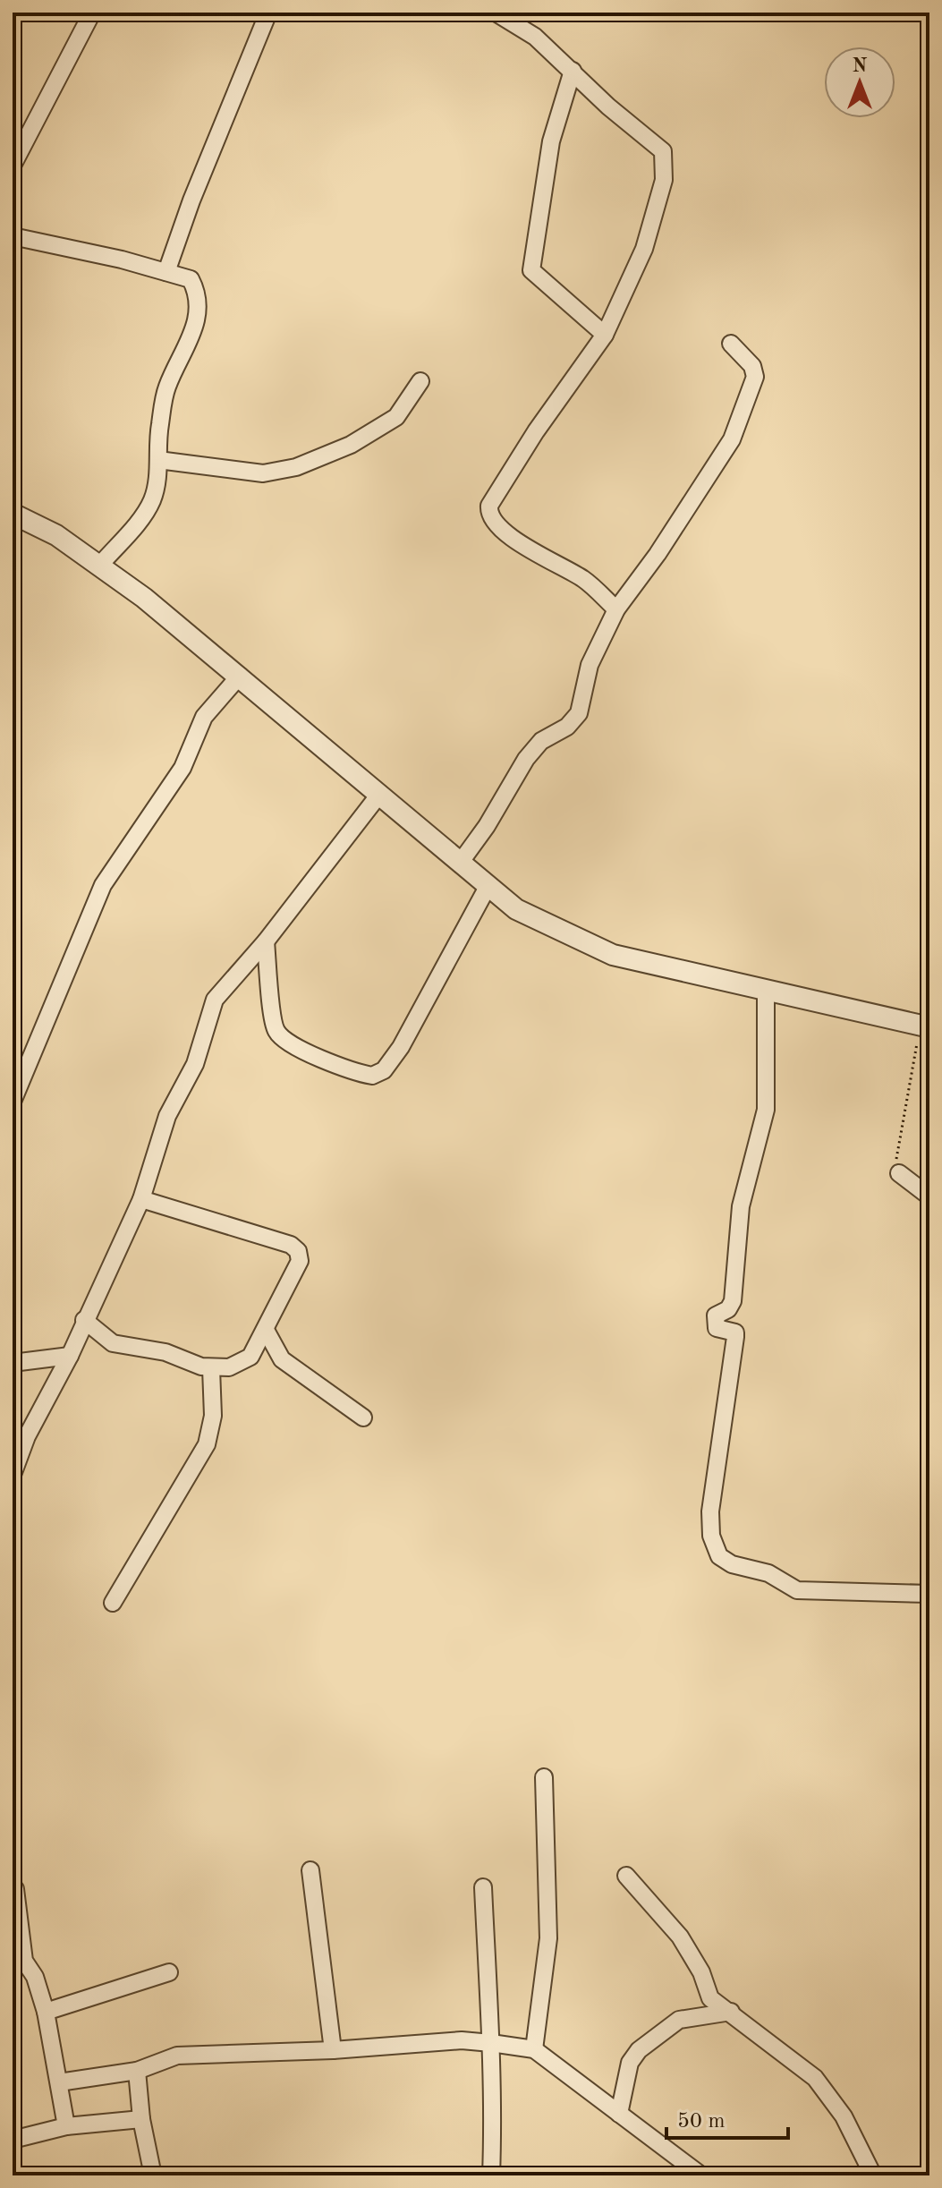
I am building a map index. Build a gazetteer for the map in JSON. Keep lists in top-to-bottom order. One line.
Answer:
{"scale_bar":"50 m","north":"top"}
